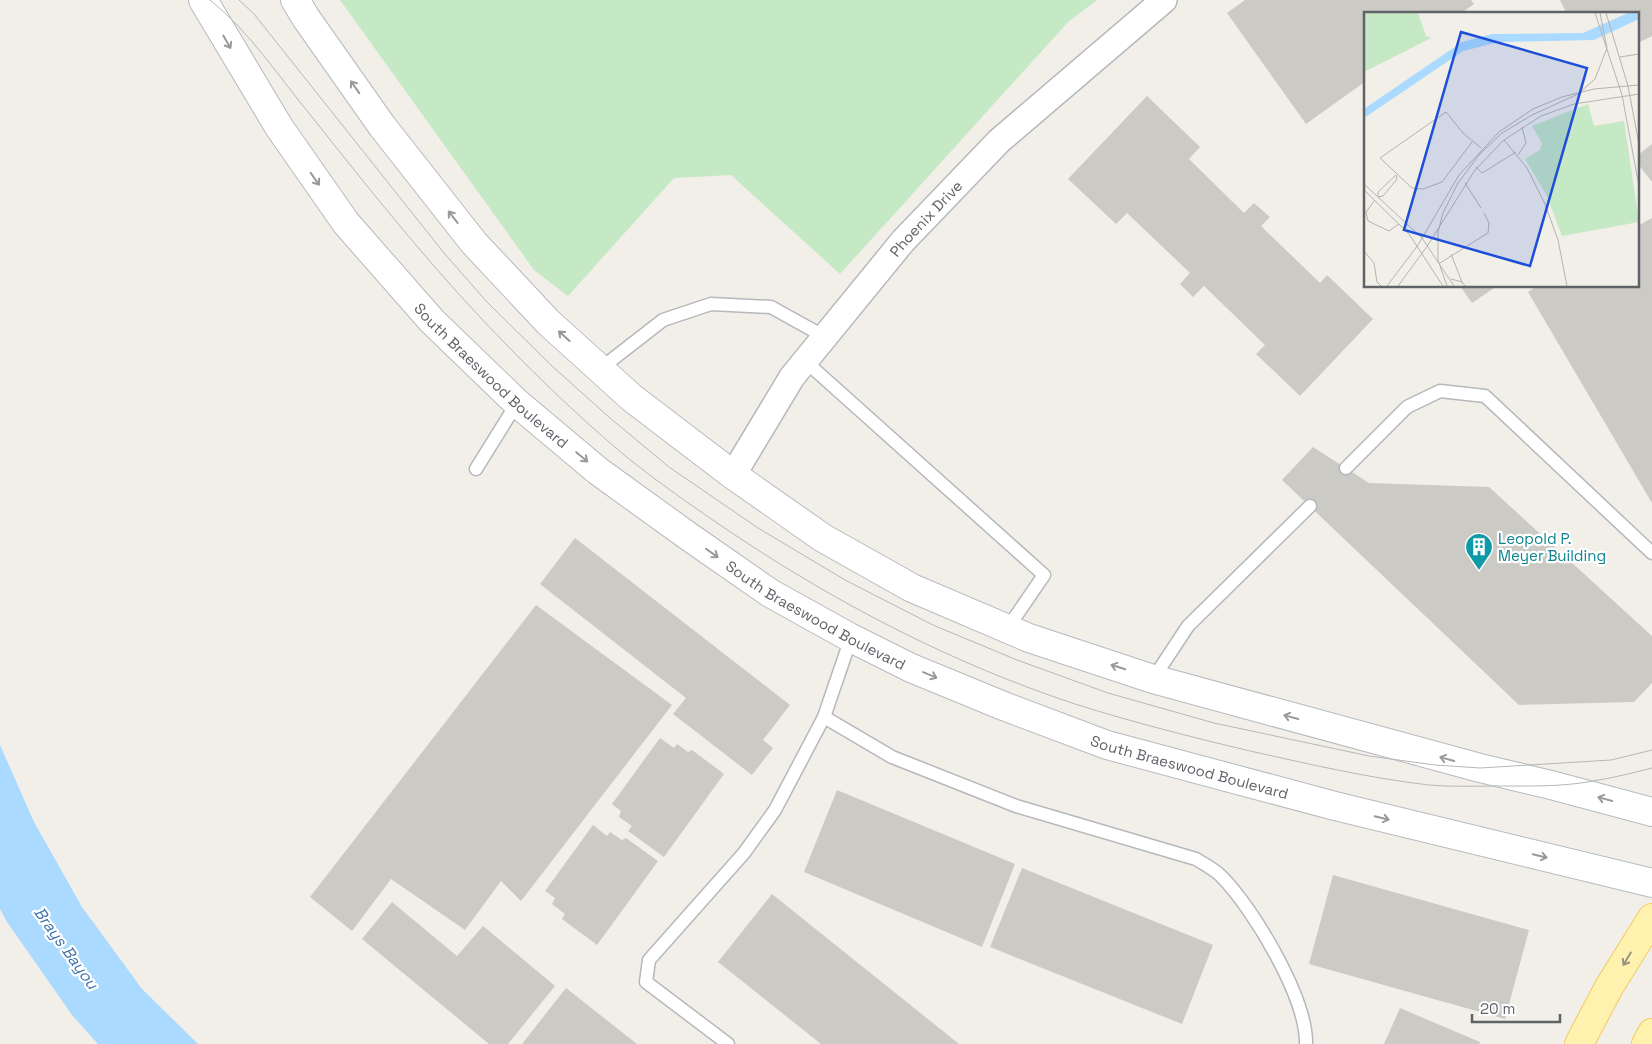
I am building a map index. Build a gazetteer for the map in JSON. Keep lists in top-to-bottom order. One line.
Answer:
{"streets":{"main road":["South Braeswood Boulevard"],"street":["Phoenix Drive"]},"water":["Brays Bayou"],"places":{"building":["Leopold P. Meyer Building"]},"scale_bar":"20 m"}
